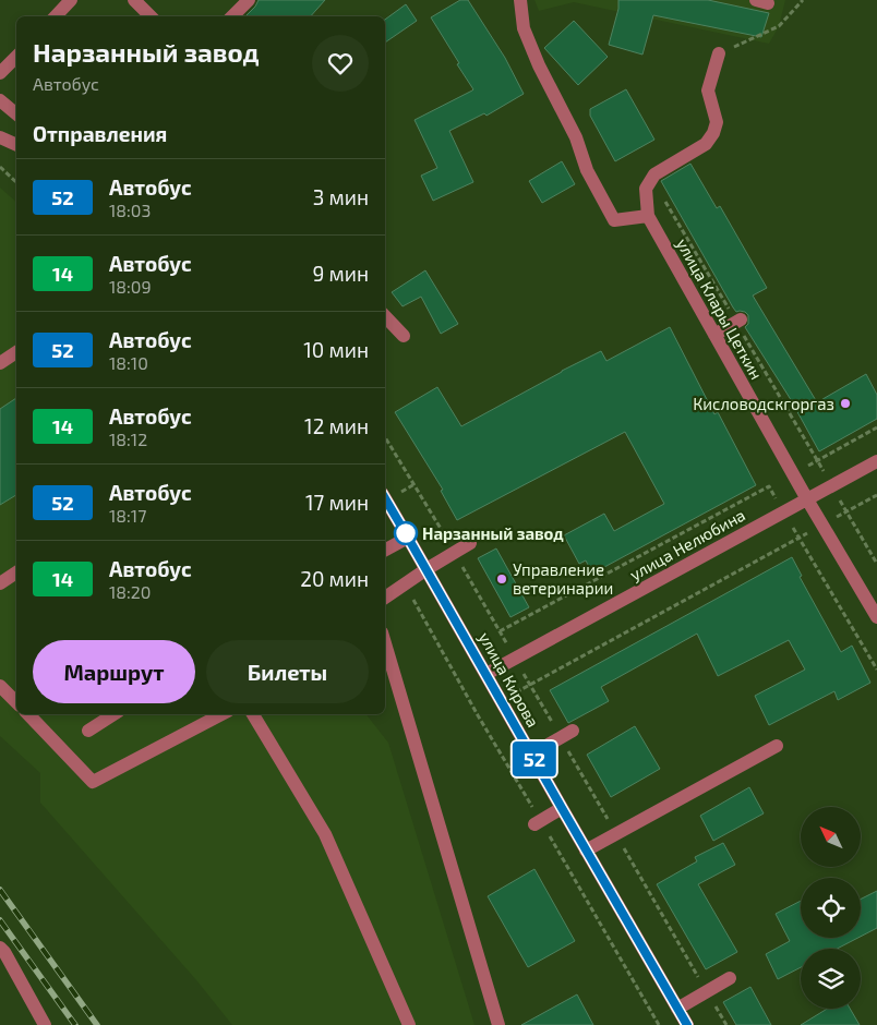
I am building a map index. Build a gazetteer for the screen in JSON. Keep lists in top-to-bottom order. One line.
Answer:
{"streets":{"street":["улица Клары Цеткин","улица Нелюбина","улица Кирова"]},"crossings":[["улица Клары Цеткин","улица Нелюбина"],["улица Нелюбина","улица Кирова"]],"places":["Кисловодскгоргаз","Нарзанный завод","Управление ветеринарии"],"lines":["bus line 52"],"north":"top left","page":{"on_map":"52","heading":[["Нарзанный завод","Автобус"],"Отправления"],"list":[{"mark":"52","name":"Автобус","note":"18:03","value":"3 мин"},{"mark":"14","name":"Автобус","note":"18:09","value":"9 мин"},{"mark":"52","name":"Автобус","note":"18:10","value":"10 мин"},{"mark":"14","name":"Автобус","note":"18:12","value":"12 мин"},{"mark":"52","name":"Автобус","note":"18:17","value":"17 мин"},{"mark":"14","name":"Автобус","note":"18:20","value":"20 мин"}],"buttons":["Маршрут","Билеты"]}}
